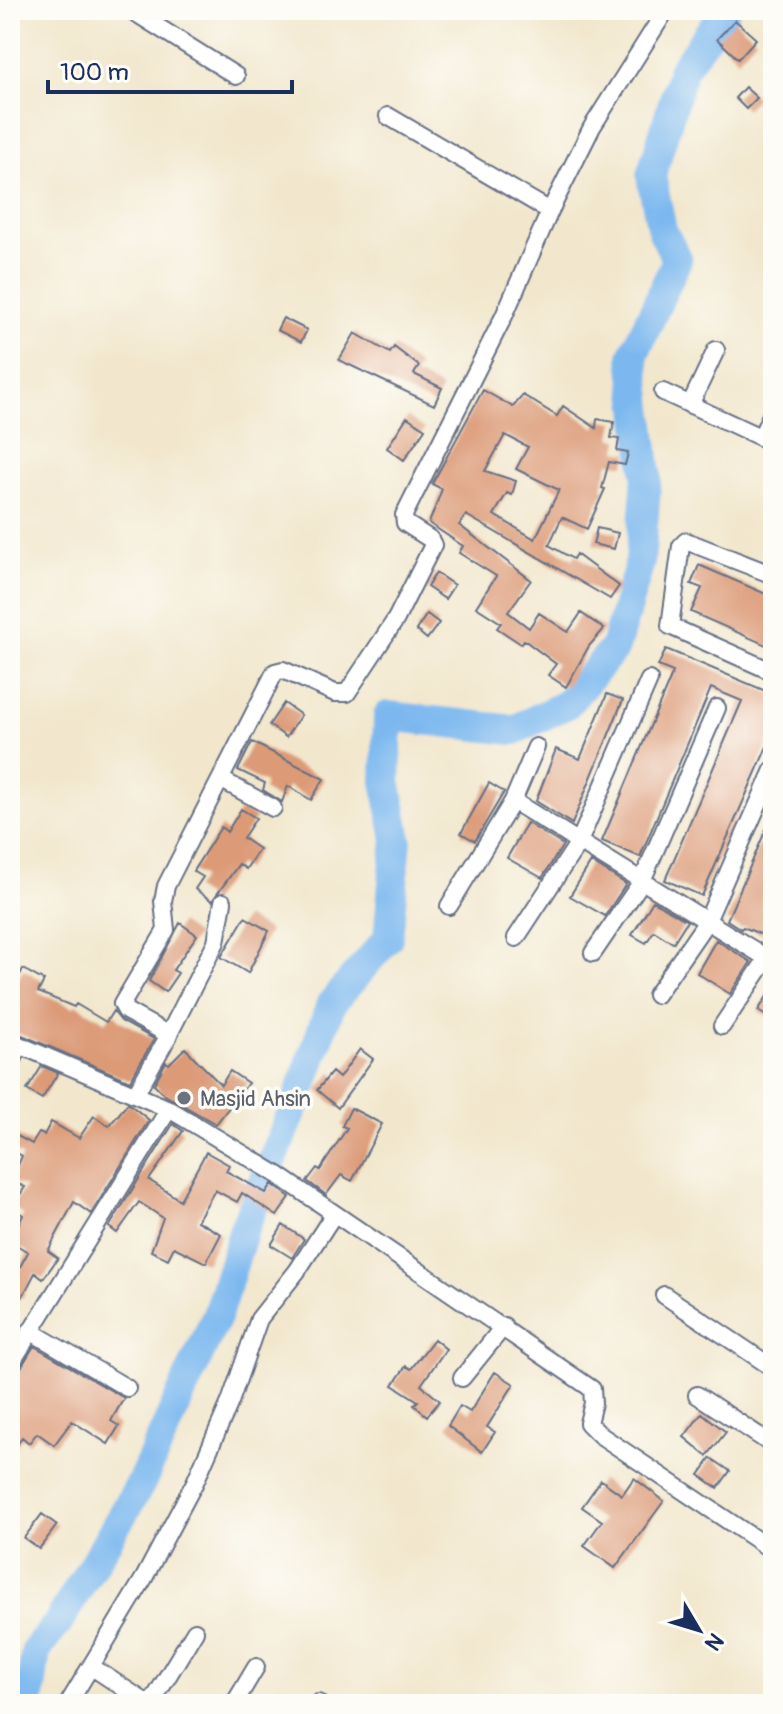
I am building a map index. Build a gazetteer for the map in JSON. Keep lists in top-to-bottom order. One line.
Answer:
{"places":["Masjid Ahsin"],"scale_bar":"100 m","north":"bottom right"}
